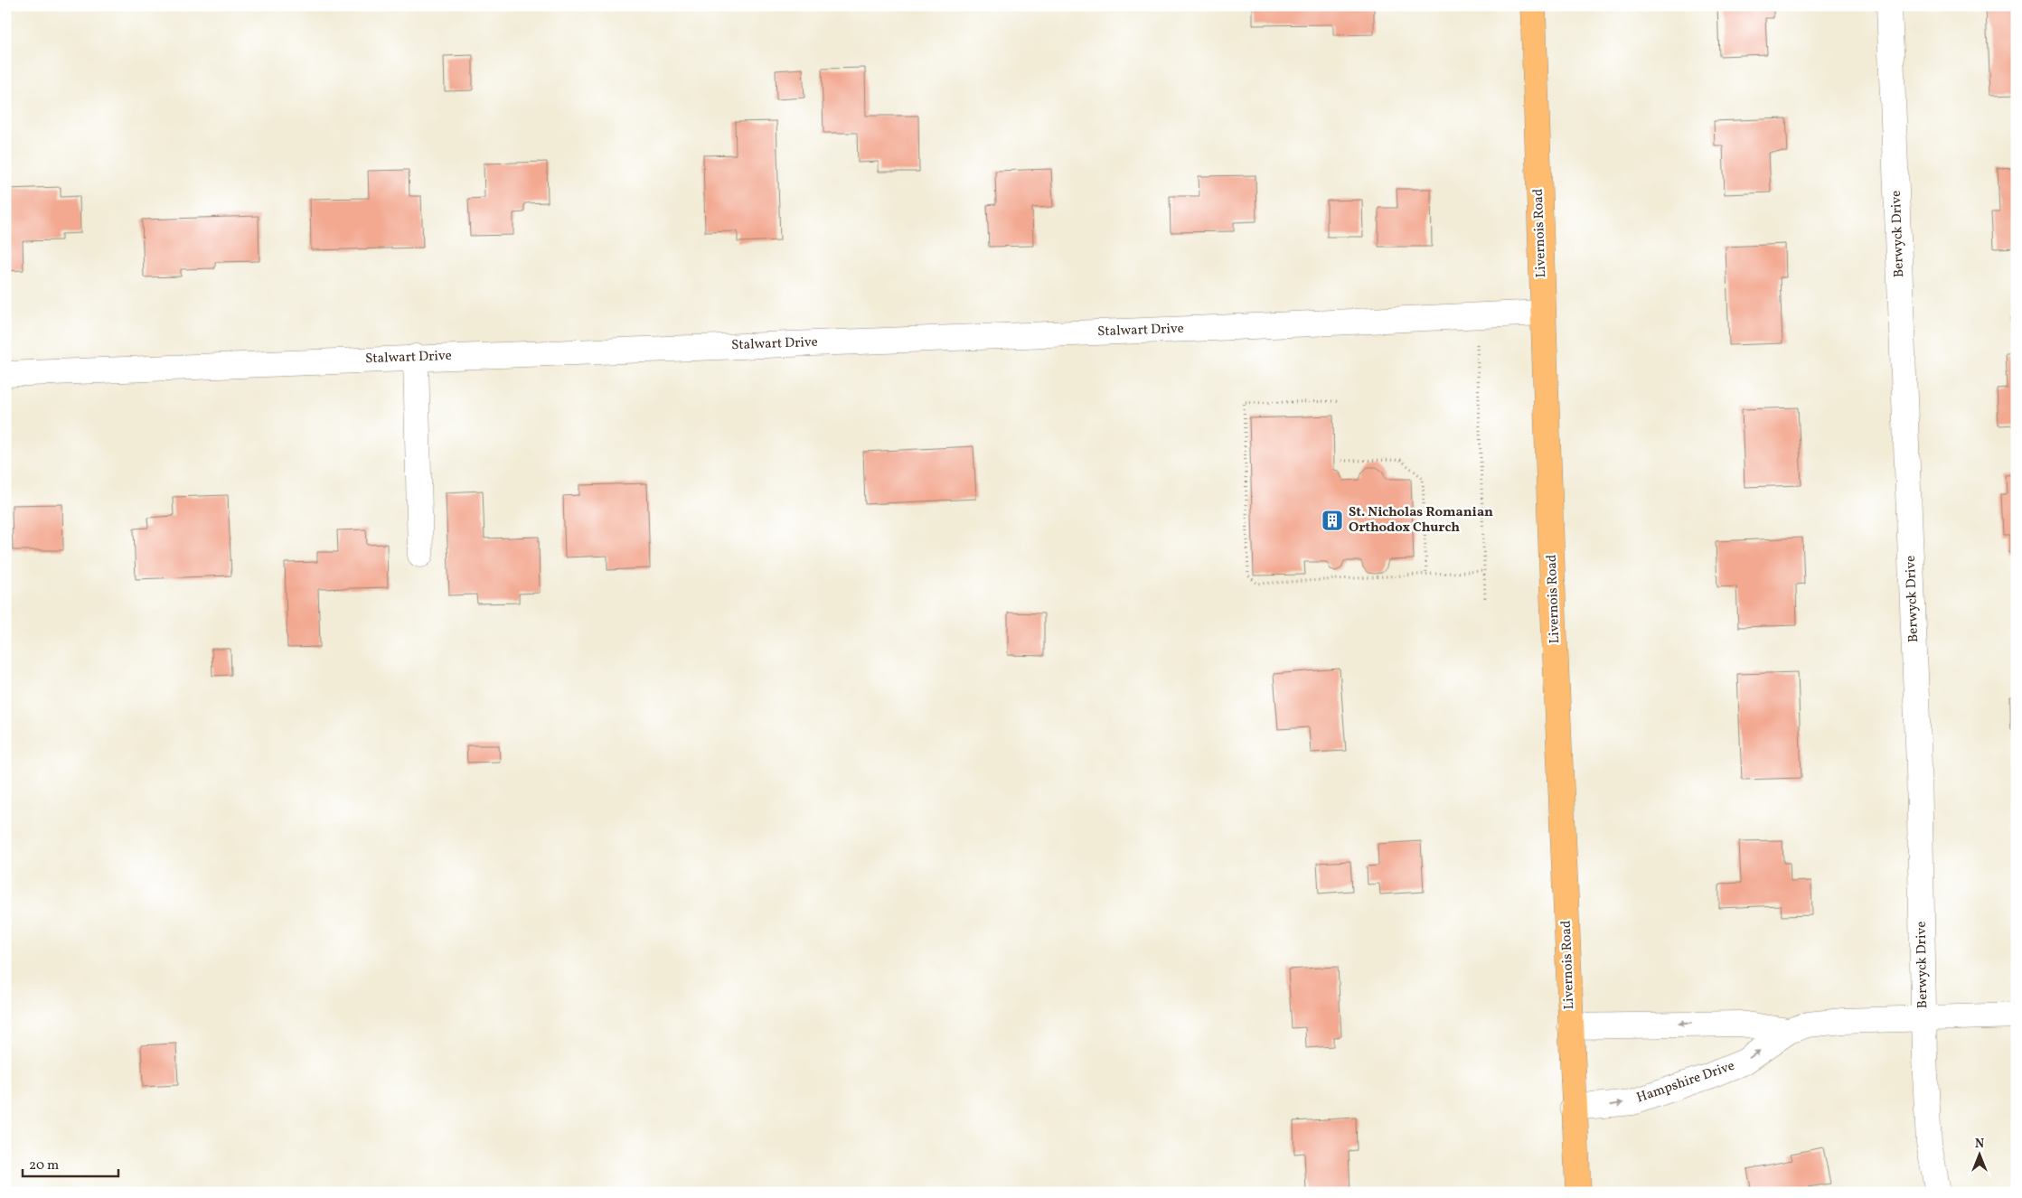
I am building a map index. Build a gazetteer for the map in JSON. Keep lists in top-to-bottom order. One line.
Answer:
{"streets":{"main road":["Livernois Road"],"street":["Berwyck Drive","Stalwart Drive","Hampshire Drive"]},"crossings":[["Livernois Road","Stalwart Drive"],["Livernois Road","Hampshire Drive"],["Berwyck Drive","Hampshire Drive"]],"places":{"building":["St. Nicholas Romanian Orthodox Church"]},"scale_bar":"20 m","north":"top"}
